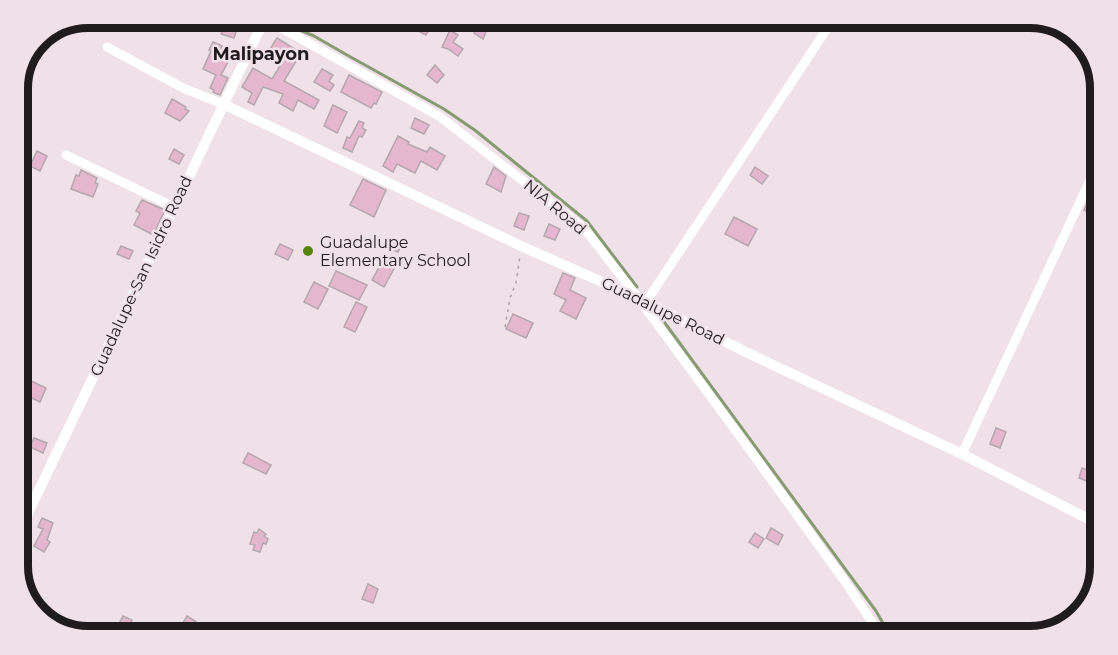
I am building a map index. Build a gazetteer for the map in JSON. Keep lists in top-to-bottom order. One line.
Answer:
{"streets":{"street":["NIA Road","Guadalupe-San Isidro Road","Guadalupe Road"]},"crossings":[["NIA Road","Guadalupe Road"],["Guadalupe-San Isidro Road","Guadalupe Road"]],"districts":["Malipayon"],"places":["Guadalupe Elementary School"]}
